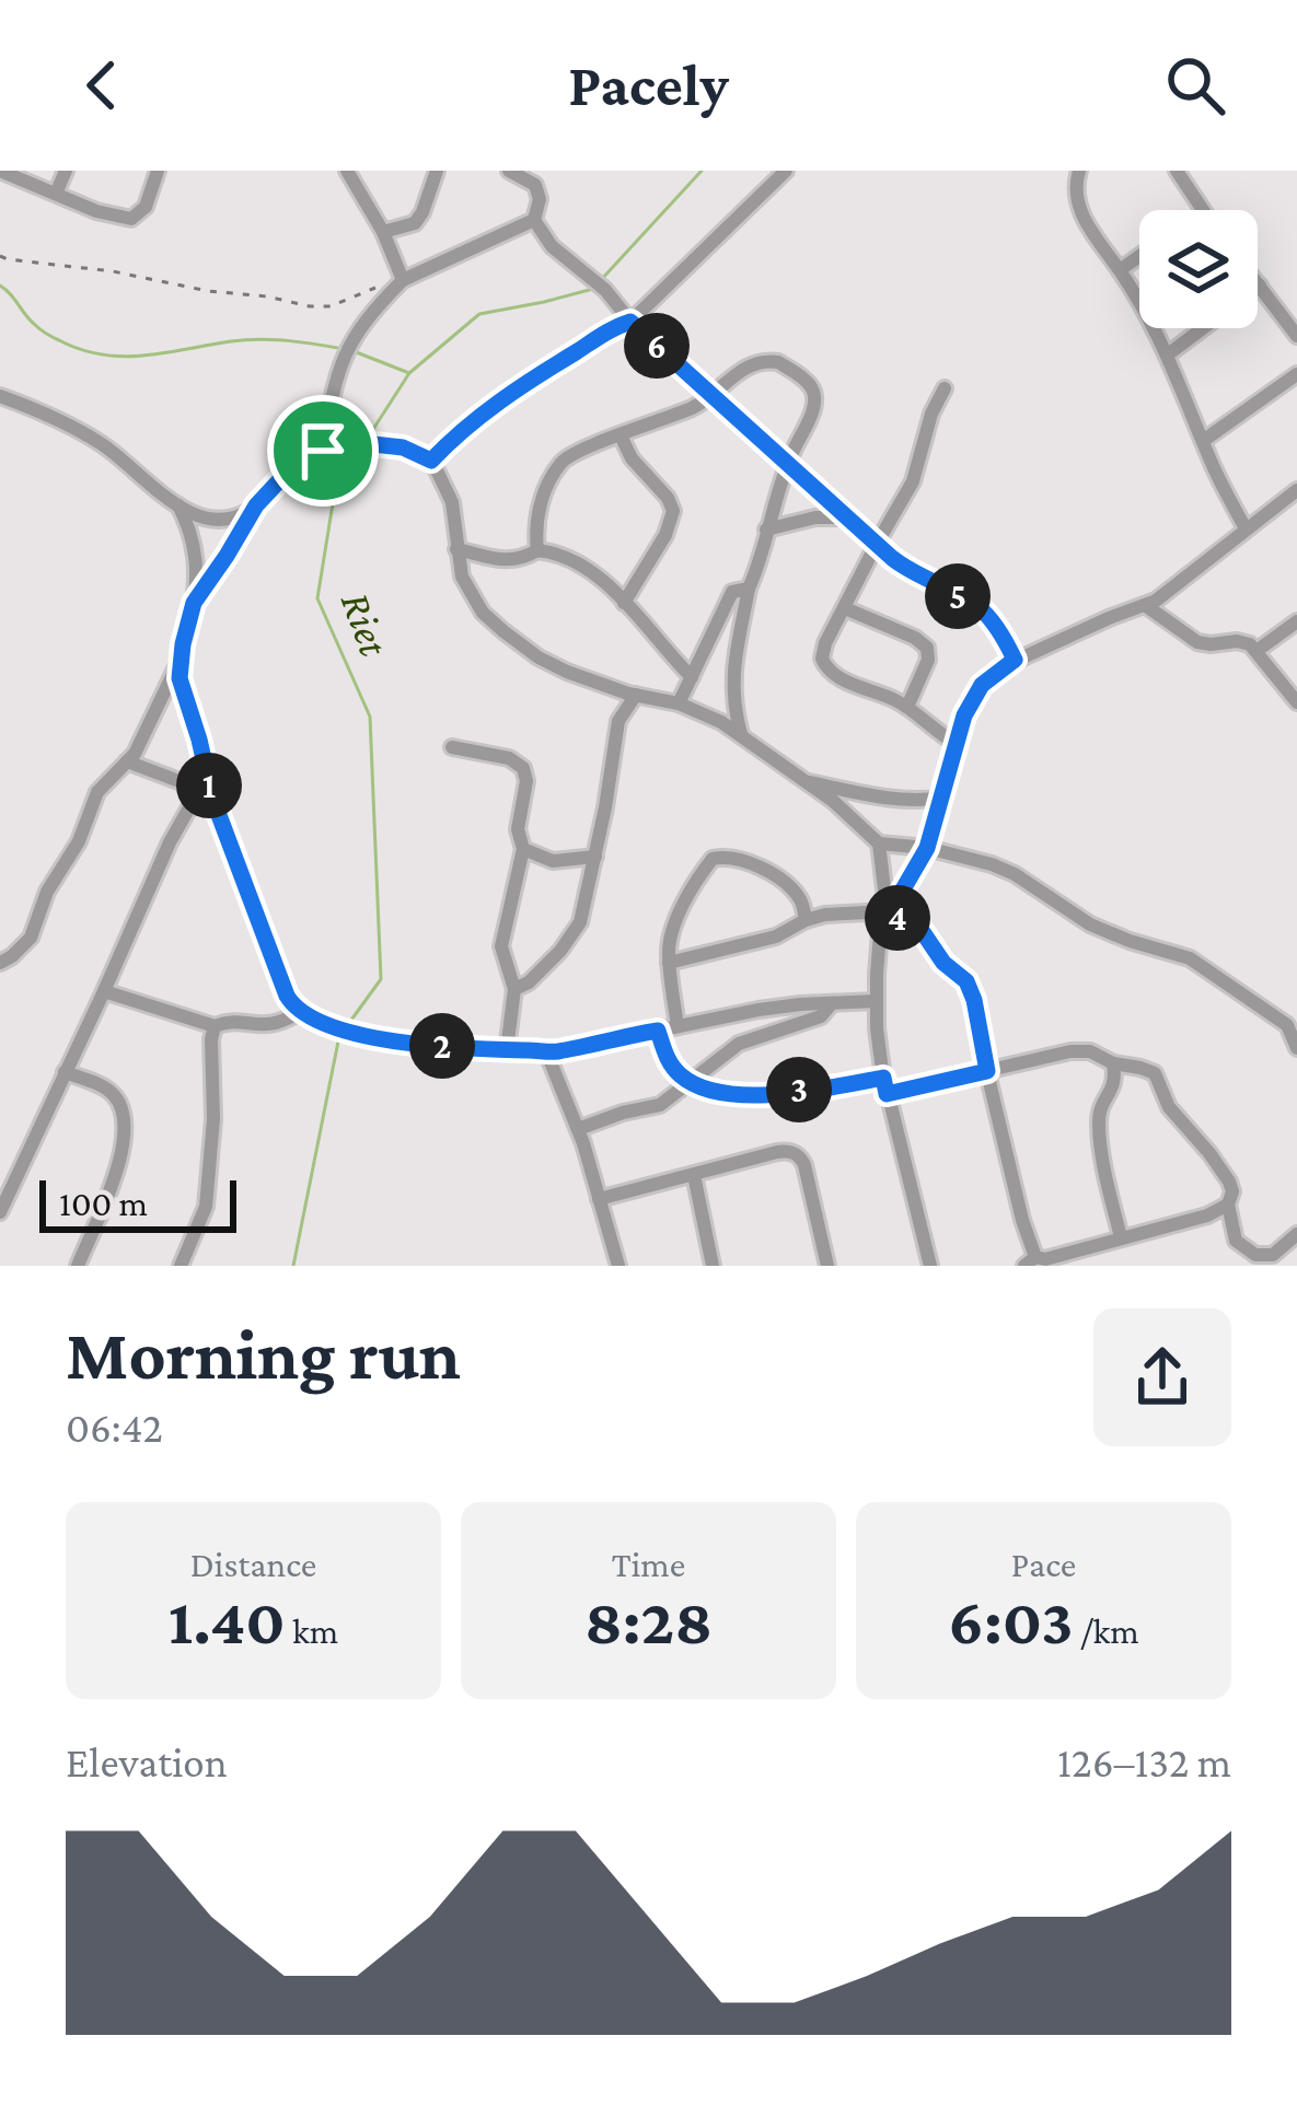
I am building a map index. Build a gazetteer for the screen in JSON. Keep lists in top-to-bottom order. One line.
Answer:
{"water":["Riet"],"scale_bar":"100 m","page":{"header":"Pacely","pins":["6","5","1","4","2","3"],"scale":"100 m","heading":["Morning run","06:42"],"stats":[["Distance","1.40 km"],["Time","8:28"],["Pace","6:03 /km"]],"chart":["Elevation","126–132 m"]}}
